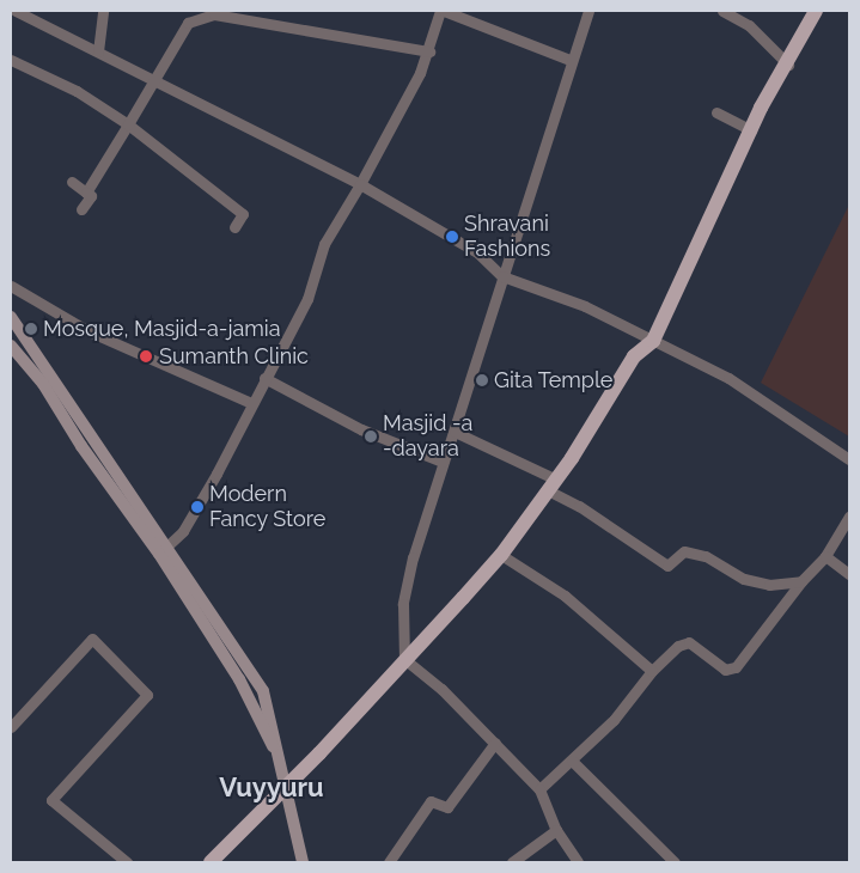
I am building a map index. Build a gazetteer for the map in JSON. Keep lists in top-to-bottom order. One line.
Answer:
{"districts":["Vuyyuru"],"places":["Shravani Fashions","Mosque, Masjid-a-jamia","Sumanth Clinic","Gita Temple","Masjid -a -dayara","Modern Fancy Store"]}
